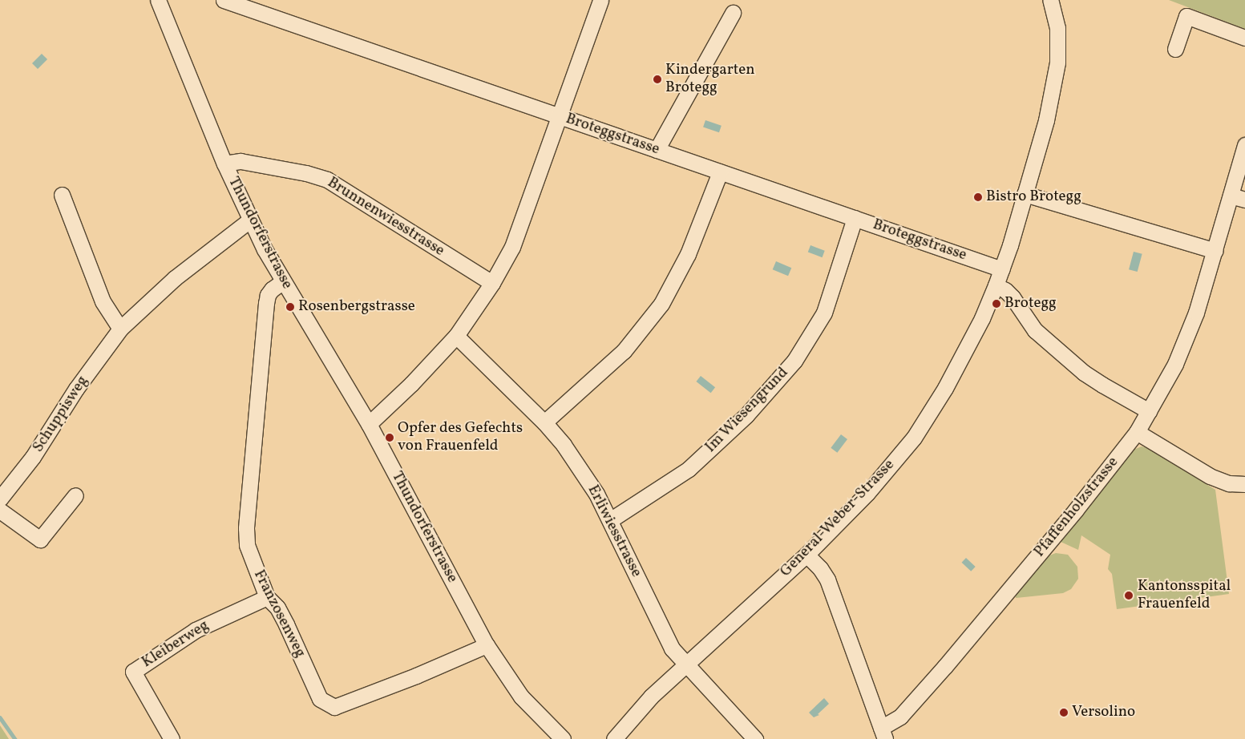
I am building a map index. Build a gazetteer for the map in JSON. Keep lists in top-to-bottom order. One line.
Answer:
{"streets":{"street":["Broteggstrasse","Brunnenwiesstrasse","Thundorferstrasse","Im Wiesengrund","Schuppisweg","Pfaffenholzstrasse","General-Weber-Strasse","Erliwiesstrasse","Franzosenweg","Kleiberweg"]},"crossings":[["Broteggstrasse","Im Wiesengrund"],["Broteggstrasse","General-Weber-Strasse"],["Brunnenwiesstrasse","Thundorferstrasse"],["Thundorferstrasse","Schuppisweg"],["Thundorferstrasse","Franzosenweg"],["Im Wiesengrund","Erliwiesstrasse"],["General-Weber-Strasse","Erliwiesstrasse"],["Franzosenweg","Kleiberweg"]],"places":["Kindergarten Brotegg","Bistro Brotegg","Brotegg","Rosenbergstrasse","Opfer des Gefechts von Frauenfeld","Kantonsspital Frauenfeld","Versolino"]}
